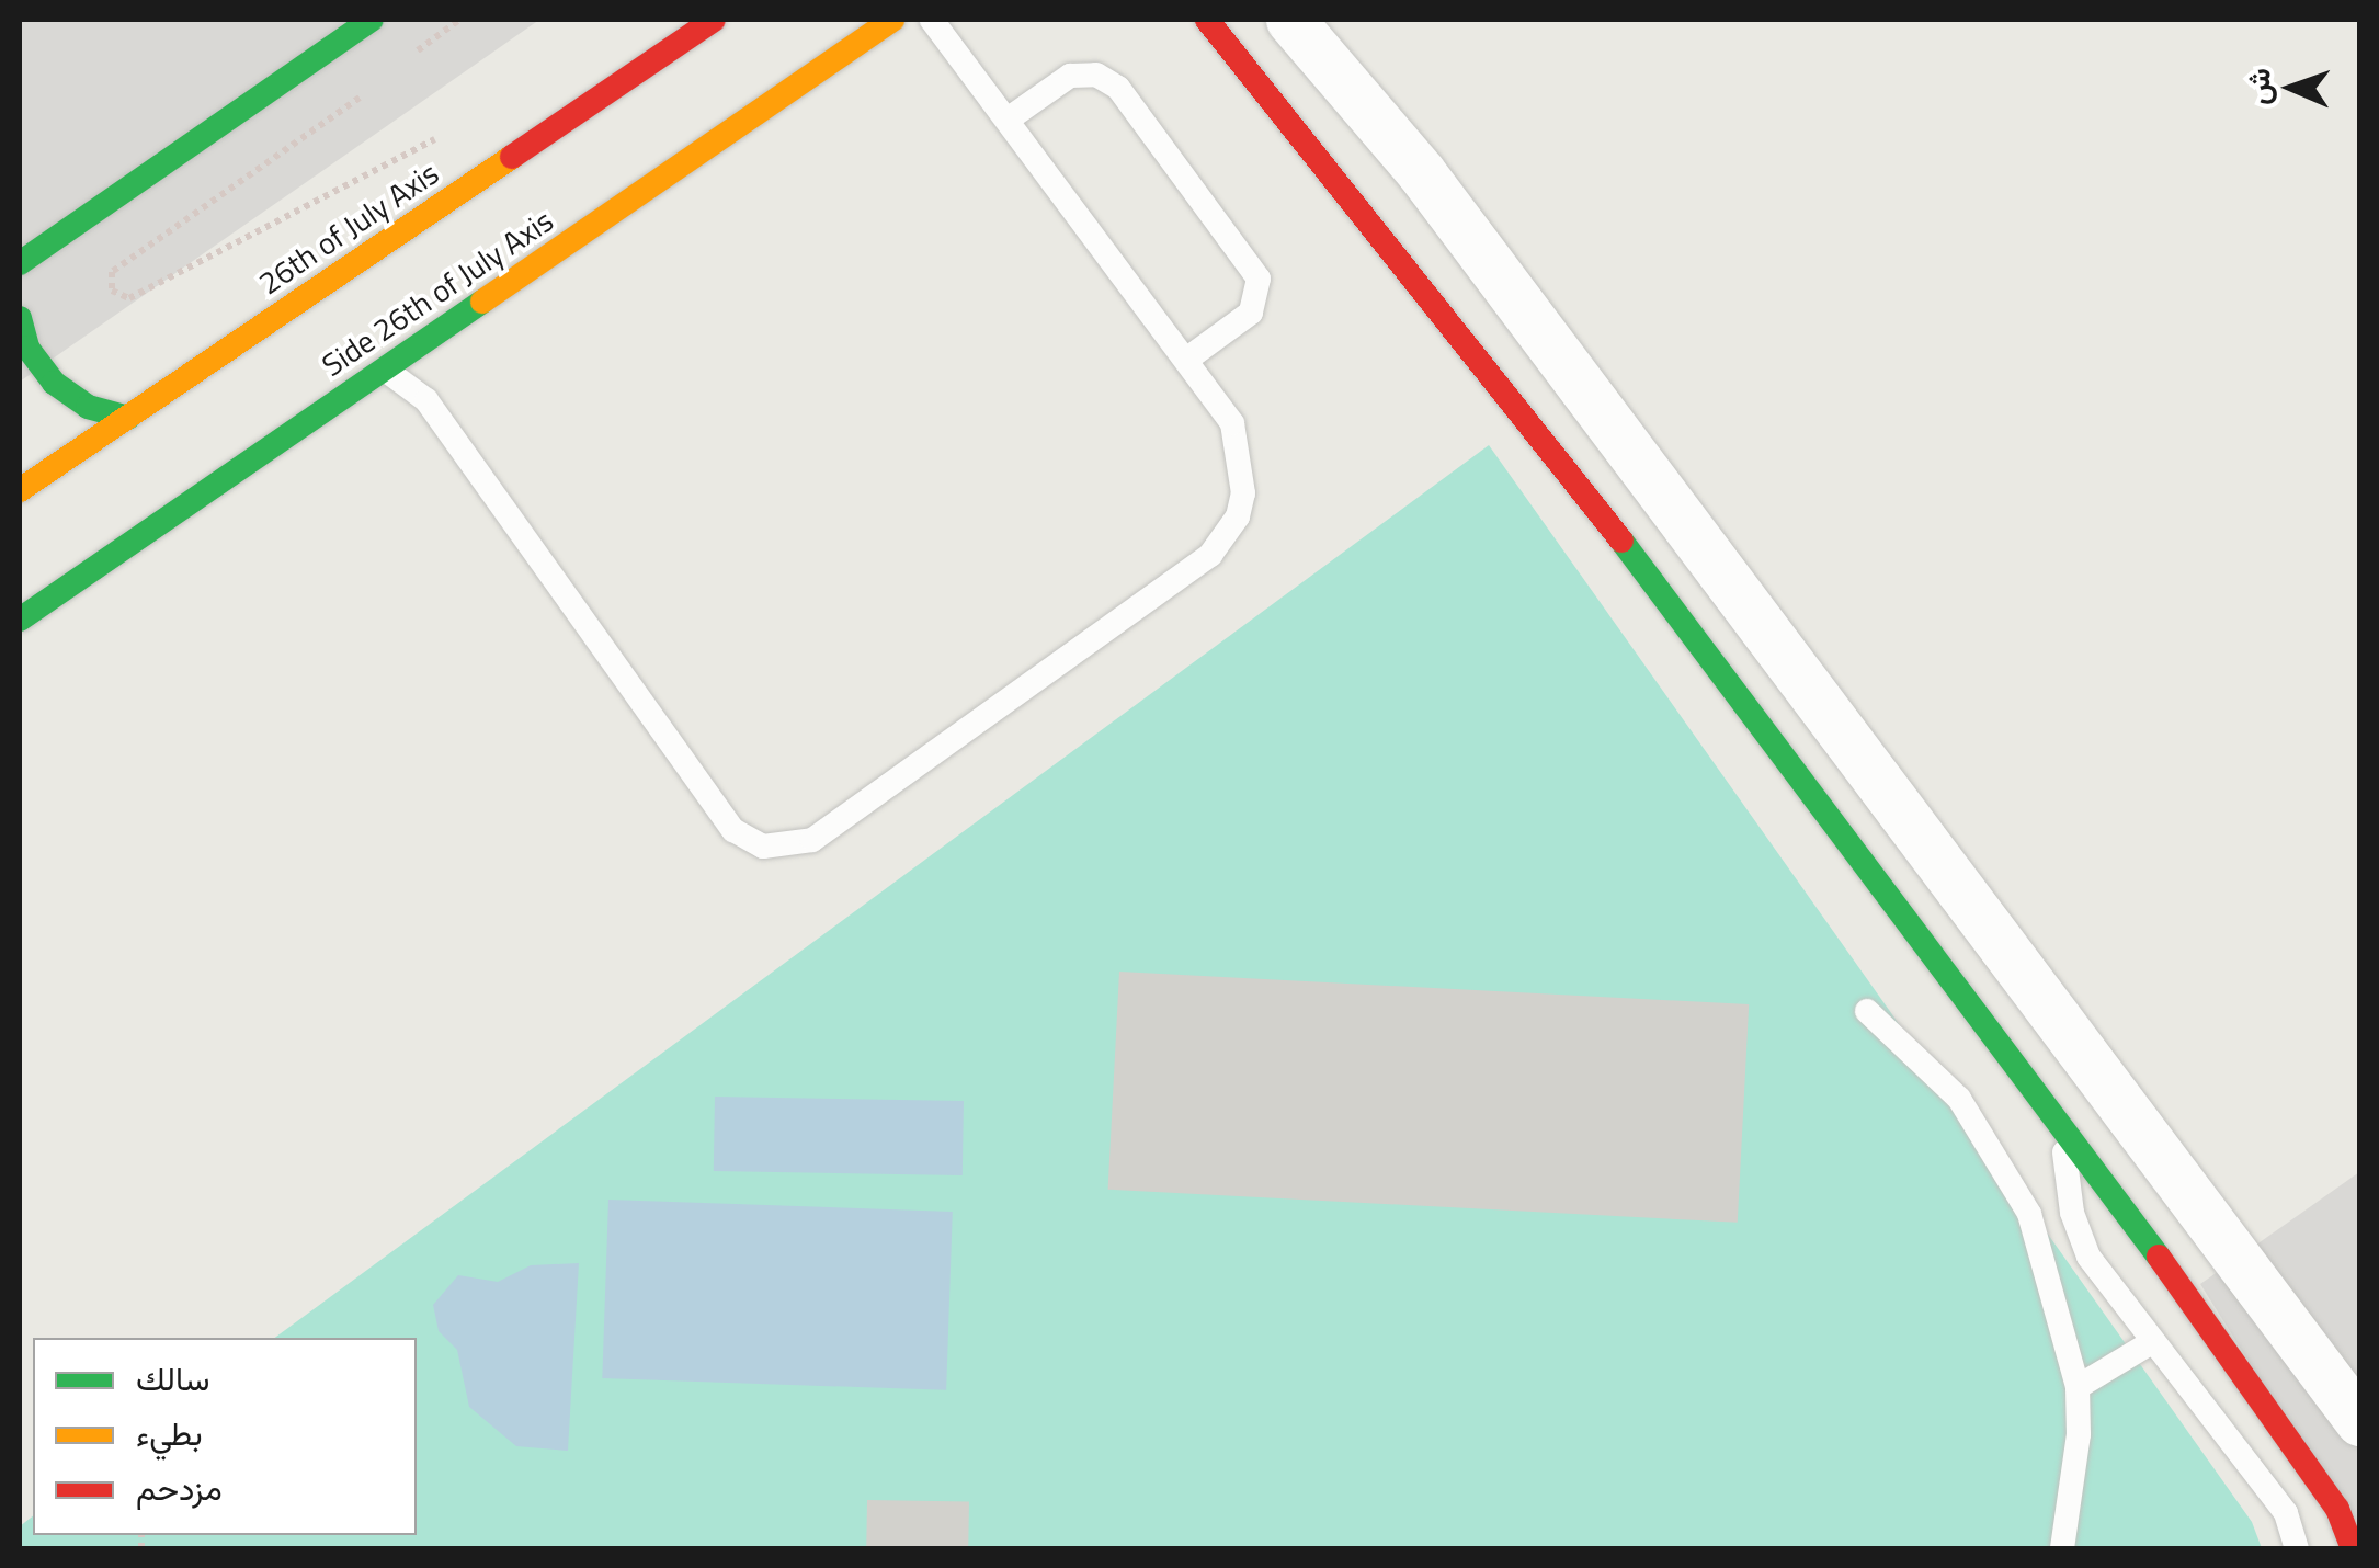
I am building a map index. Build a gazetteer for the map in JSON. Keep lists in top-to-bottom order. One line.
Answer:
{"streets":{"main road":["26th of July Axis","Side 26th of July Axis"]},"legend":["سالك","بطيء","مزدحم"],"north":"left"}
